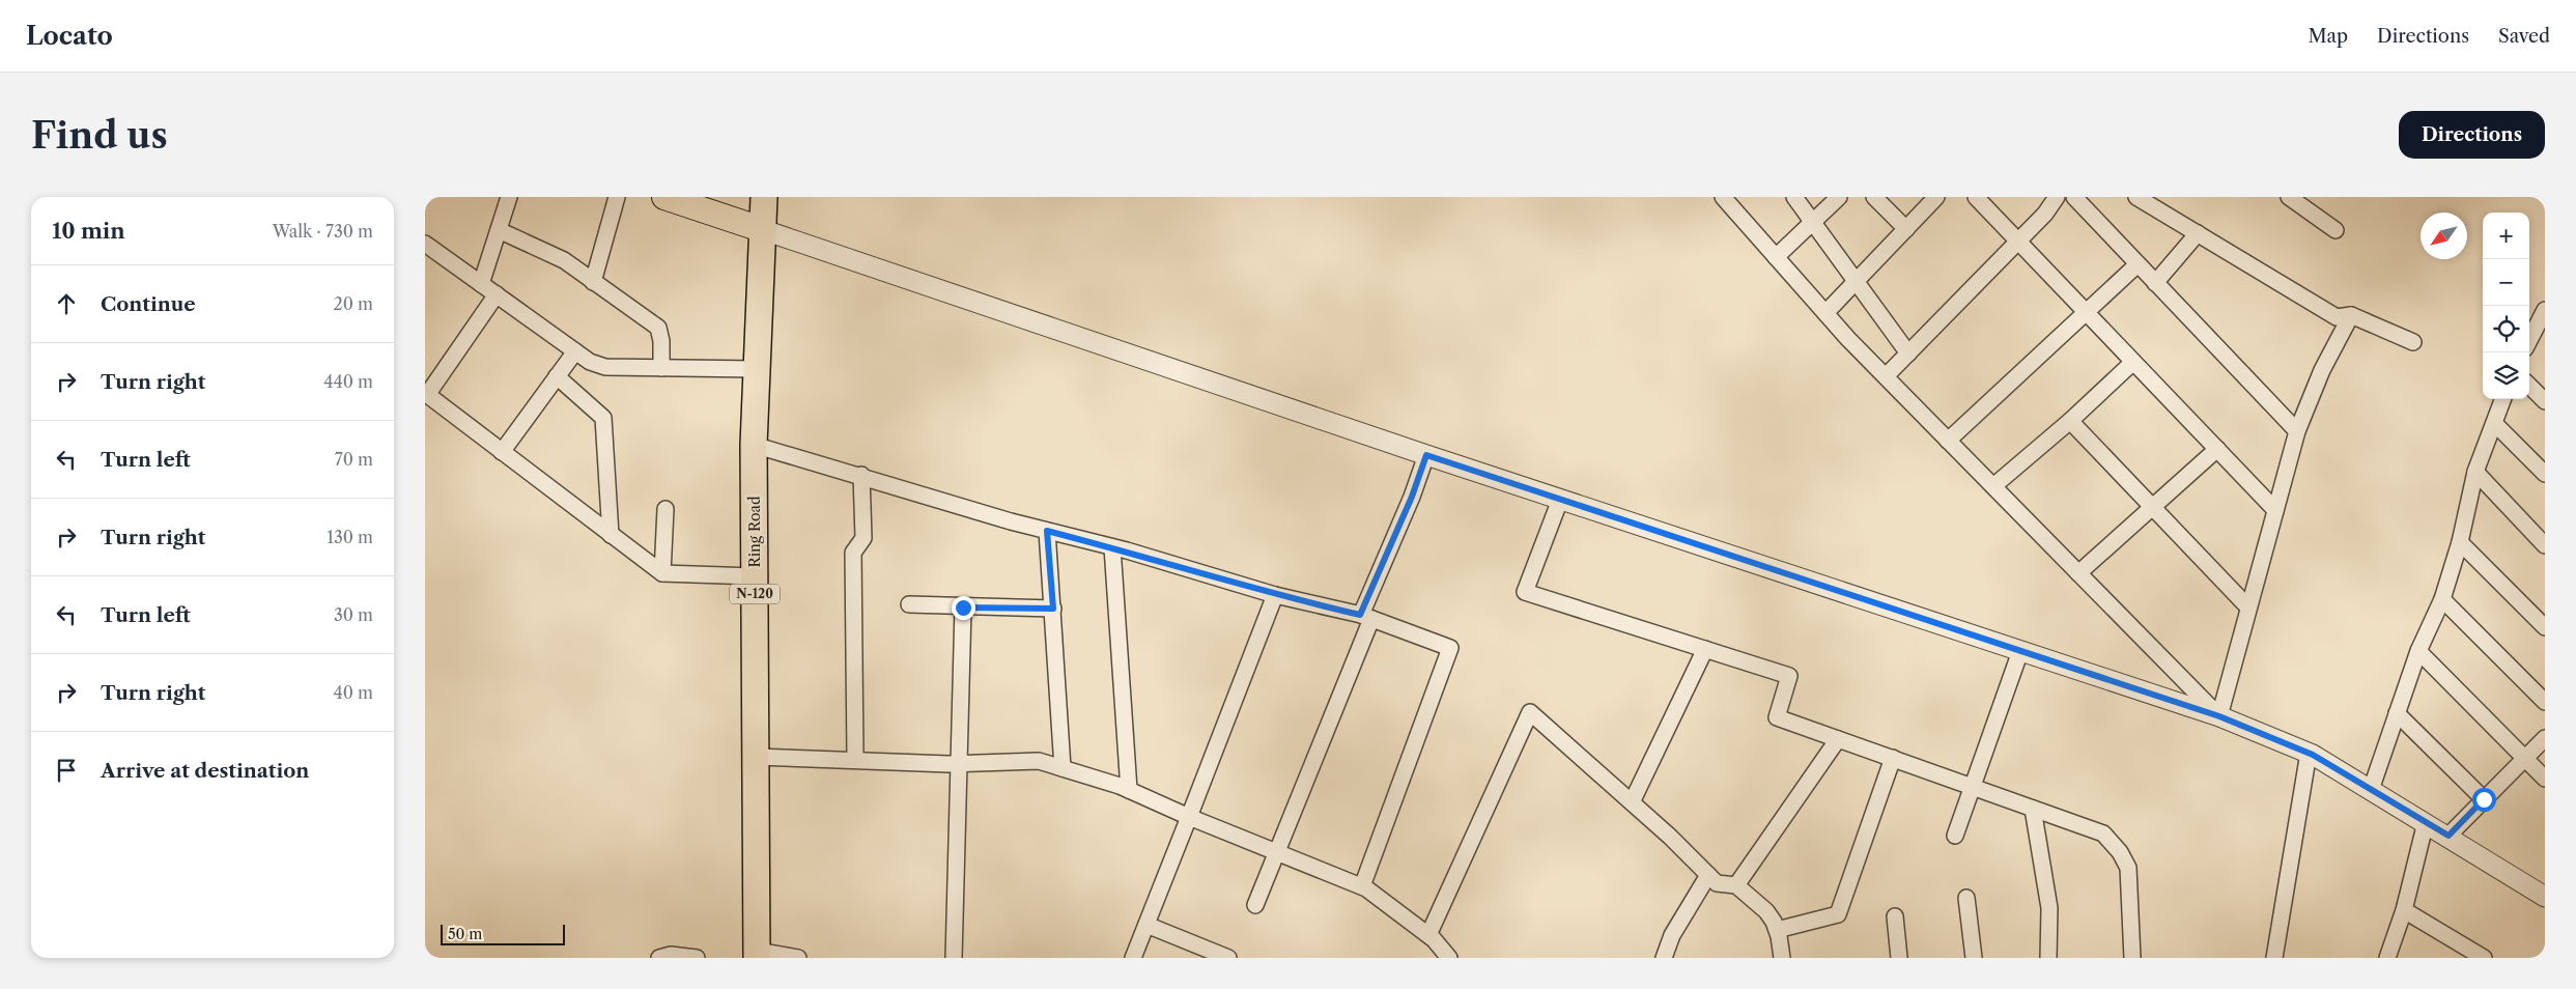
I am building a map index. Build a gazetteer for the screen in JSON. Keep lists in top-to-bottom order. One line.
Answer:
{"streets":{"highway":["Ring Road","N-120"]},"crossings":[["Ring Road","N-120"]],"scale_bar":"50 m","north":"bottom left","page":{"header":"Locato","nav":["Map","Directions","Saved"],"buttons":"Directions","title":"Find us","heading":["10 min","Walk · 730 m"],"map_buttons":["+","−"],"list":[["Continue","20 m"],["Turn right","440 m"],["Turn left","70 m"],["Turn right","130 m"],["Turn left","30 m"],["Turn right","40 m"],"Arrive at destination"],"scale":"50 m"}}
